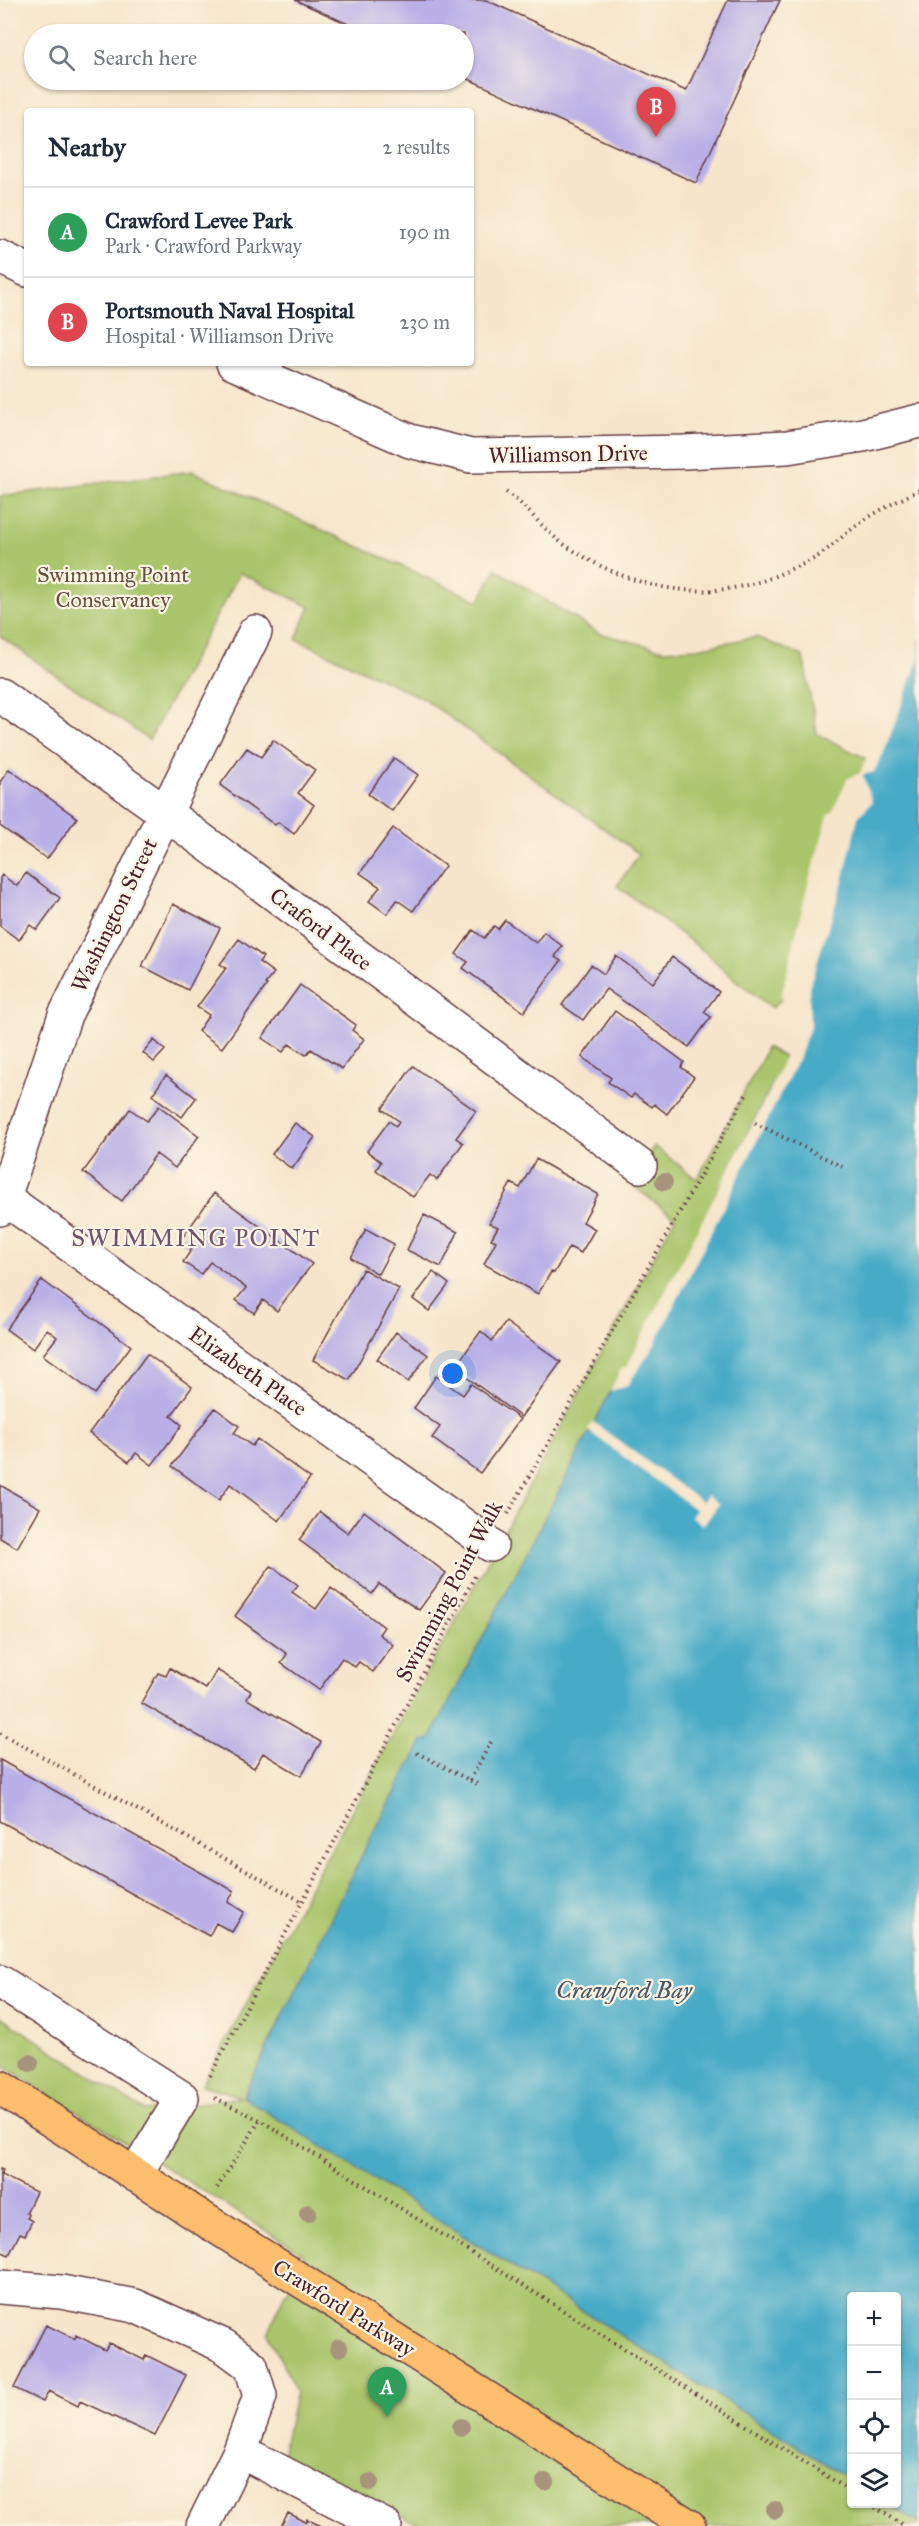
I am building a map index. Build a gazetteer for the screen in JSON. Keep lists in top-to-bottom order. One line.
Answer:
{"streets":{"main road":["Crawford Parkway"],"street":["Williamson Drive","Washington Street","Craford Place","Elizabeth Place"],"path":["Swimming Point Walk"]},"crossings":[["Washington Street","Craford Place"],["Washington Street","Elizabeth Place"],["Elizabeth Place","Swimming Point Walk"]],"districts":["SWIMMING POINT"],"water":["Crawford Bay"],"parks":["Swimming Point Conservancy"],"page":{"search":"Search here","pins":["B","A"],"heading":["Nearby","2 results"],"list":[{"mark":"A","name":"Crawford Levee Park","note":"Park · Crawford Parkway","value":"190 m"},{"mark":"B","name":"Portsmouth Naval Hospital","note":"Hospital · Williamson Drive","value":"230 m"}],"map_buttons":["+","−"]}}
